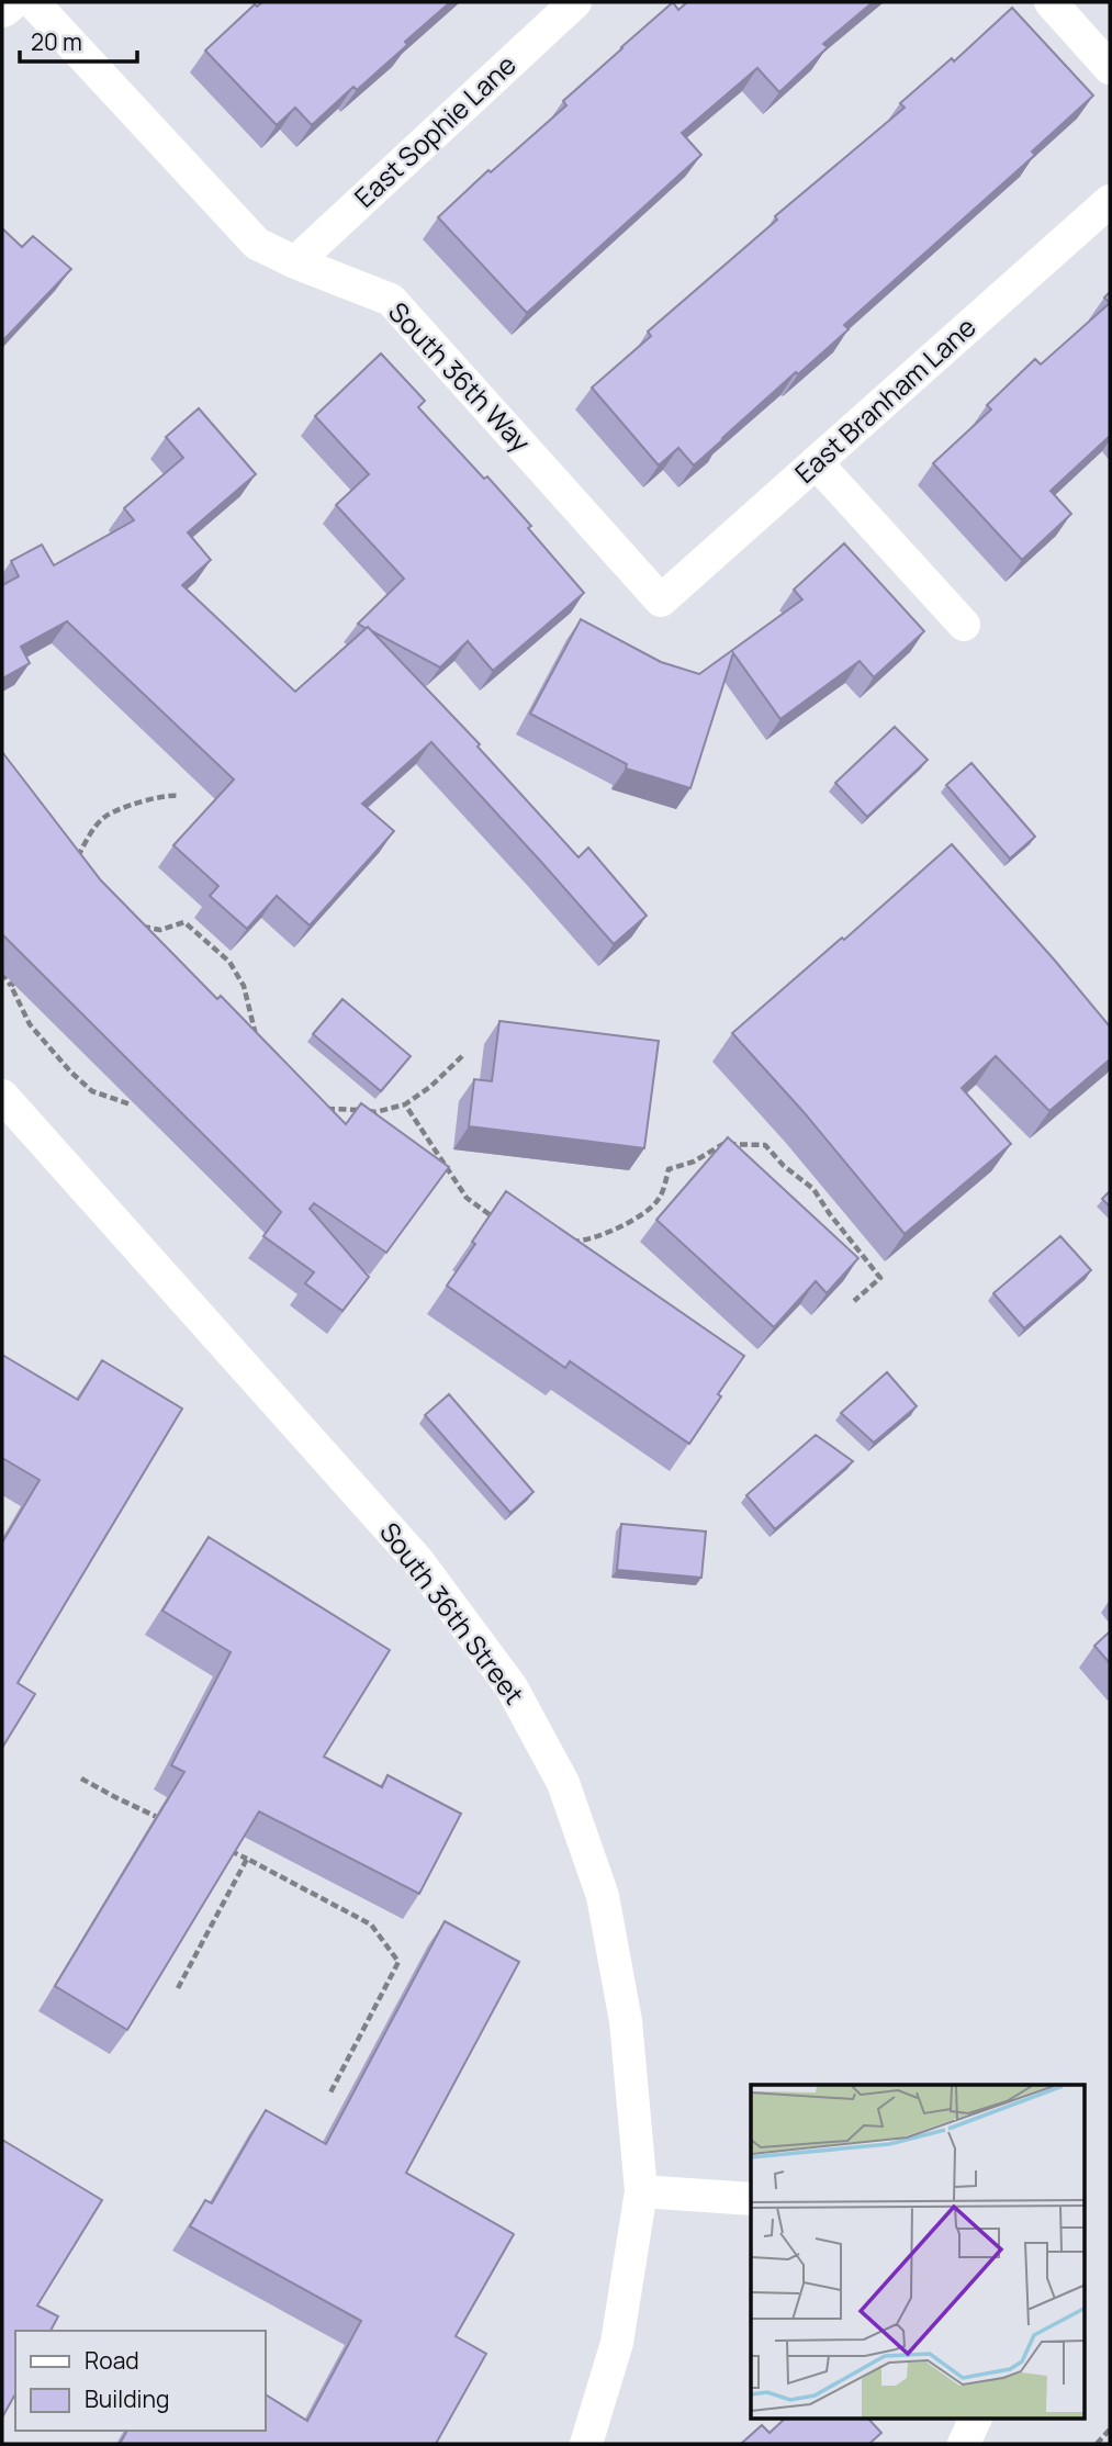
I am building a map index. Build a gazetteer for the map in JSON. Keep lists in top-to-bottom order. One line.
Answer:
{"streets":{"street":["East Sophie Lane","South 36th Way","East Branham Lane","South 36th Street"]},"crossings":[["East Sophie Lane","South 36th Way"],["South 36th Way","East Branham Lane"]],"legend":["Road","Building"],"scale_bar":"20 m"}
